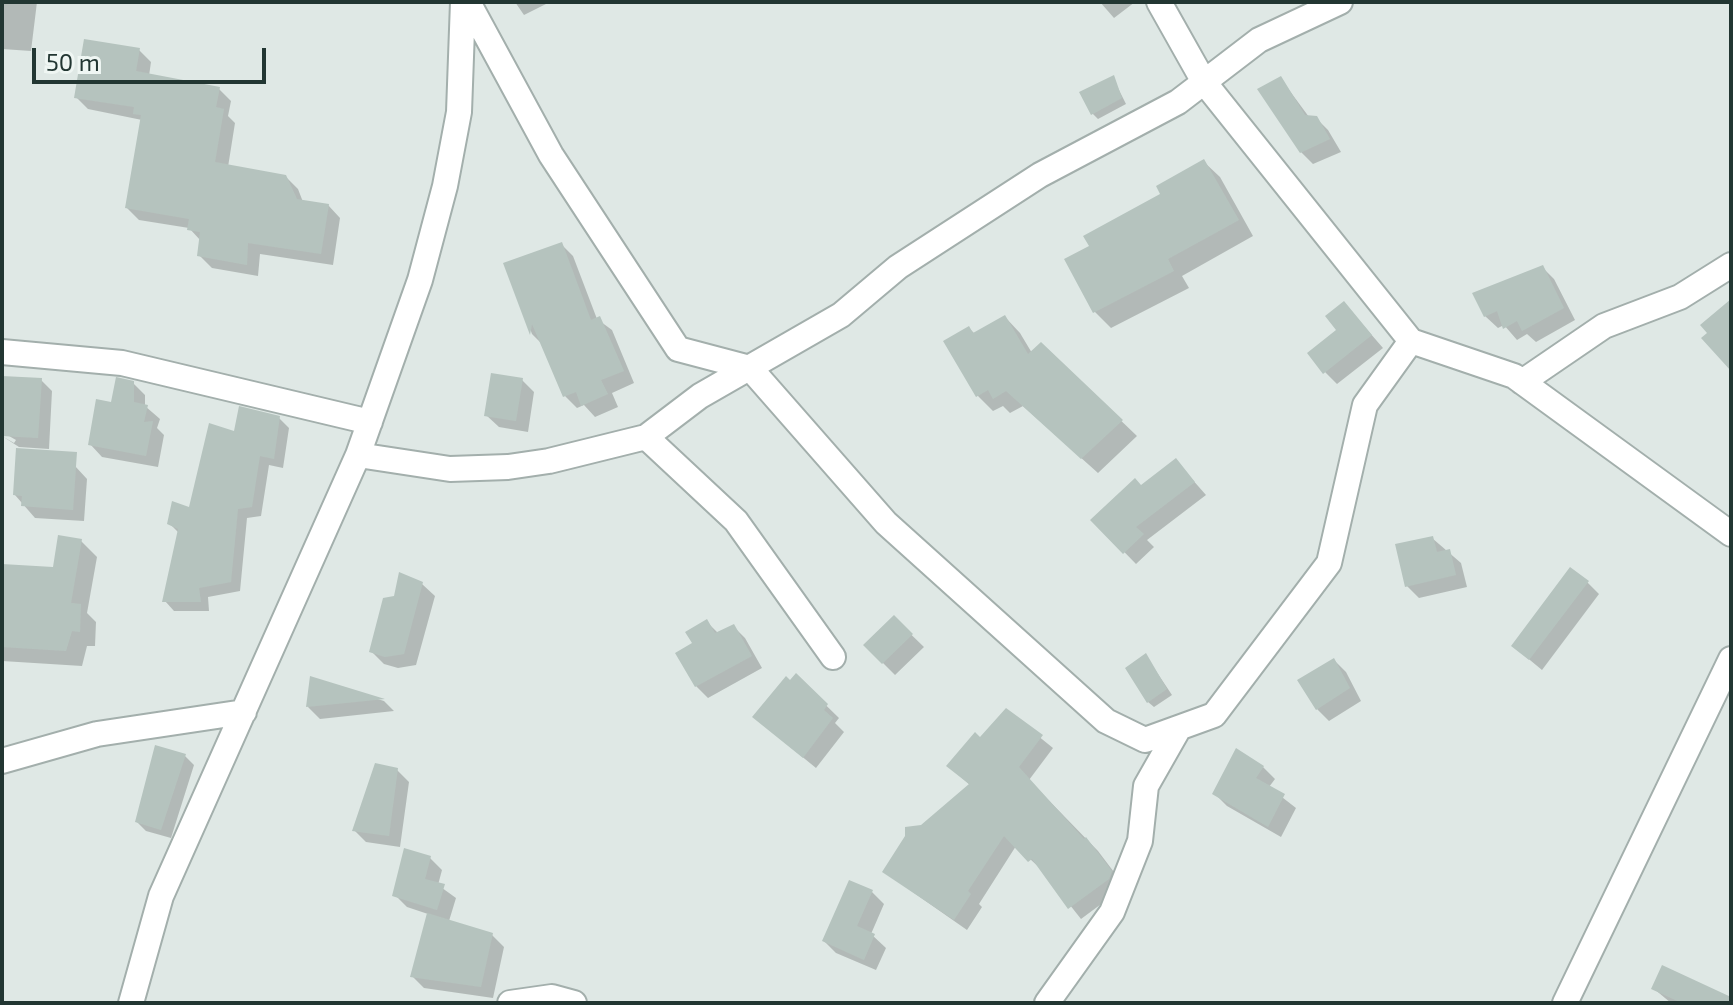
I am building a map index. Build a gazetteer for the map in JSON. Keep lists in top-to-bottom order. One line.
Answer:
{"scale_bar":"50 m"}
